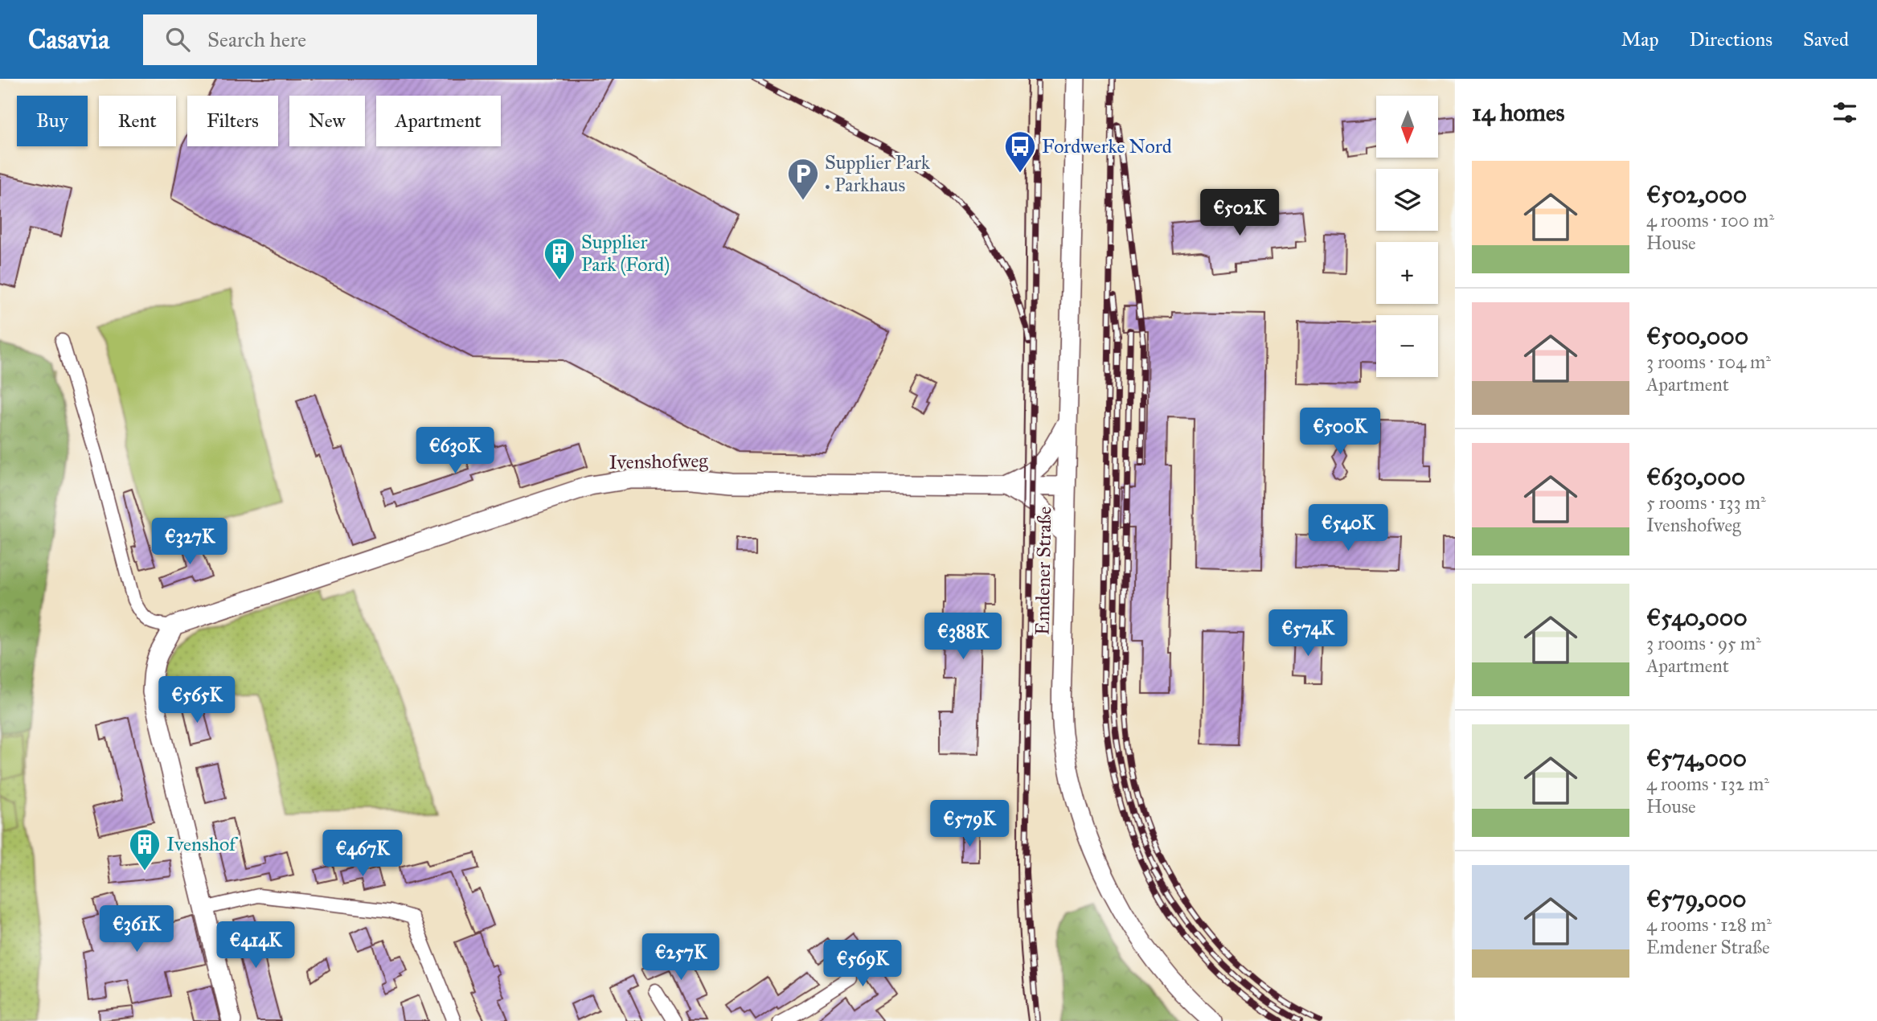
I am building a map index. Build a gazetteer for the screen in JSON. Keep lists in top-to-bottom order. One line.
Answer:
{"streets":{"street":["Ivenshofweg","Emdener Straße"]},"crossings":[["Ivenshofweg","Emdener Straße"]],"places":{"bus stop":["Fordwerke Nord"],"parking":["Supplier Park • Parkhaus"],"building":["Supplier Park (Ford)","Ivenshof"]},"north":"bottom","page":{"header":"Casavia","search":"Search here","nav":["Map","Directions","Saved"],"heading":"14 homes","map_buttons":["+","−"],"chip":["Buy","Rent","Filters","New","Apartment"],"list":[{"name":"€502,000","note":"4 rooms · 100 m² · House"},{"name":"€500,000","note":"3 rooms · 104 m² · Apartment"},{"name":"€630,000","note":"5 rooms · 133 m² · Ivenshofweg"},{"name":"€540,000","note":"3 rooms · 95 m² · Apartment"},{"name":"€574,000","note":"4 rooms · 132 m² · House"},{"name":"€579,000","note":"4 rooms · 128 m² · Emdener Straße"}],"price":["€502K","€500K","€630K","€540K","€327K","€574K","€388K","€565K","€579K","€467K","€361K","€414K","€257K","€569K"]}}
